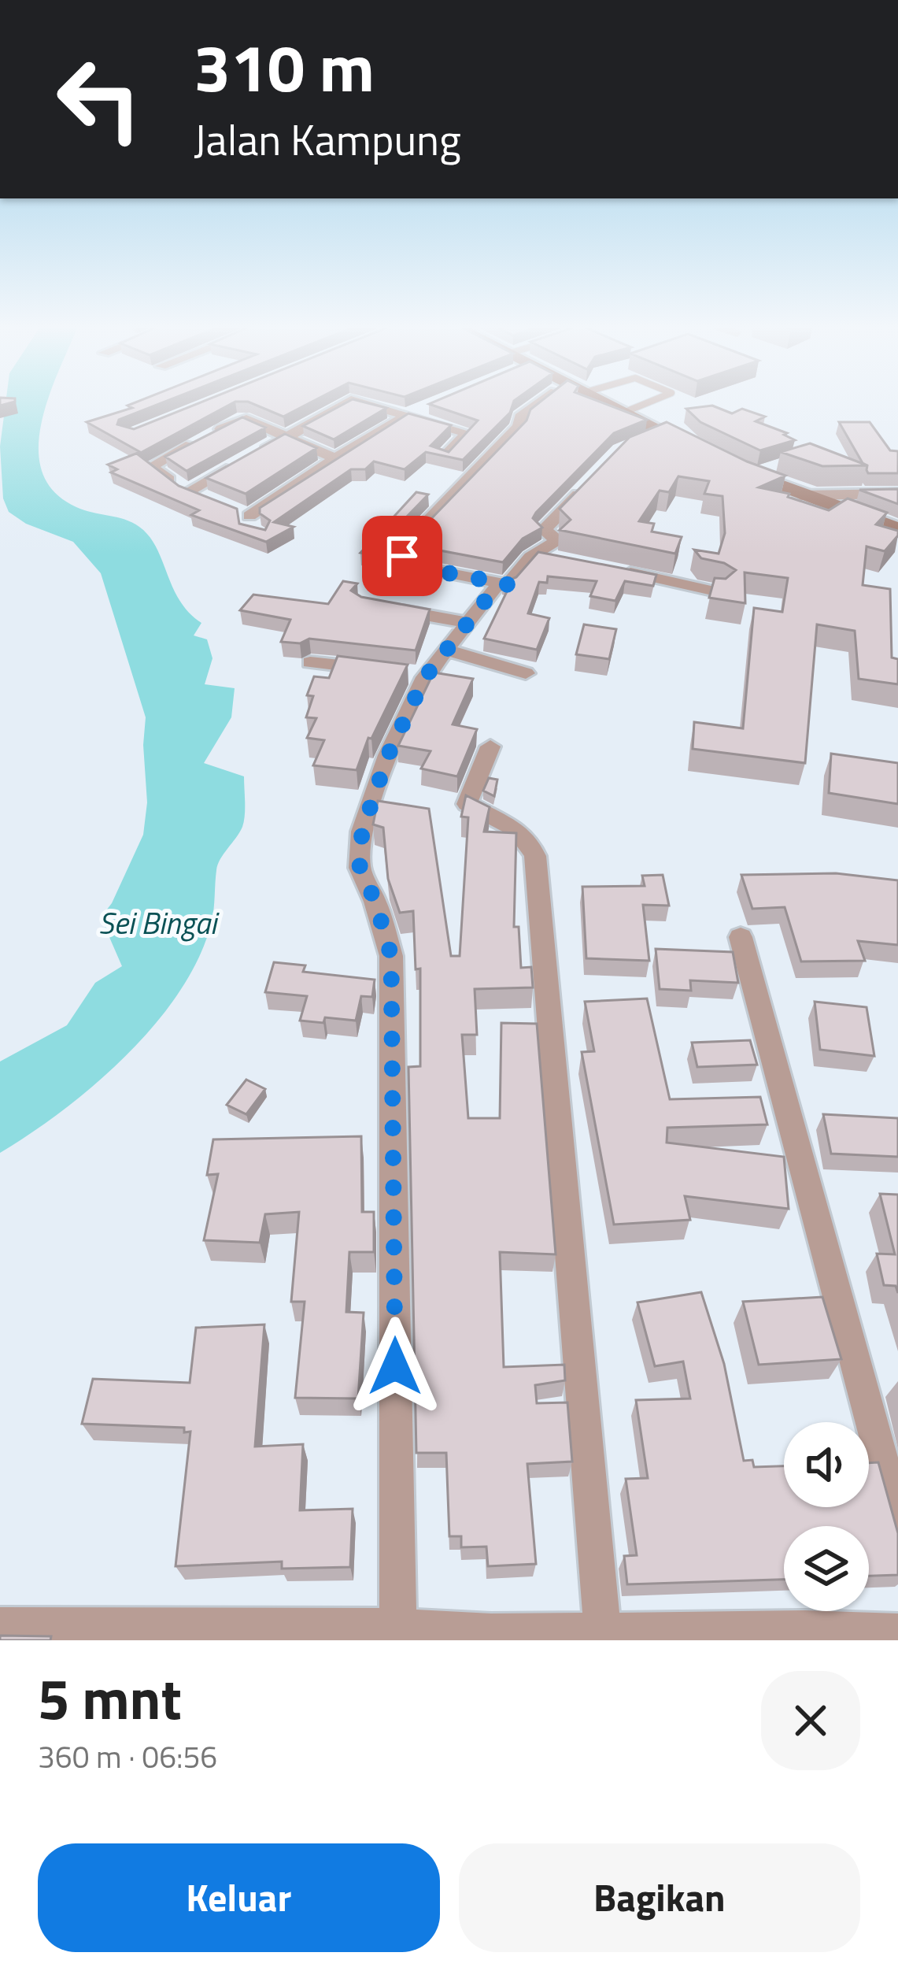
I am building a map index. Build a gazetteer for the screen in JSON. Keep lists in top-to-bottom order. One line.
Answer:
{"water":["Sei Bingai"],"page":{"turn":["310 m","Jalan Kampung"],"heading":["5 mnt","360 m · 06:56"],"buttons":["Keluar","Bagikan"]}}
